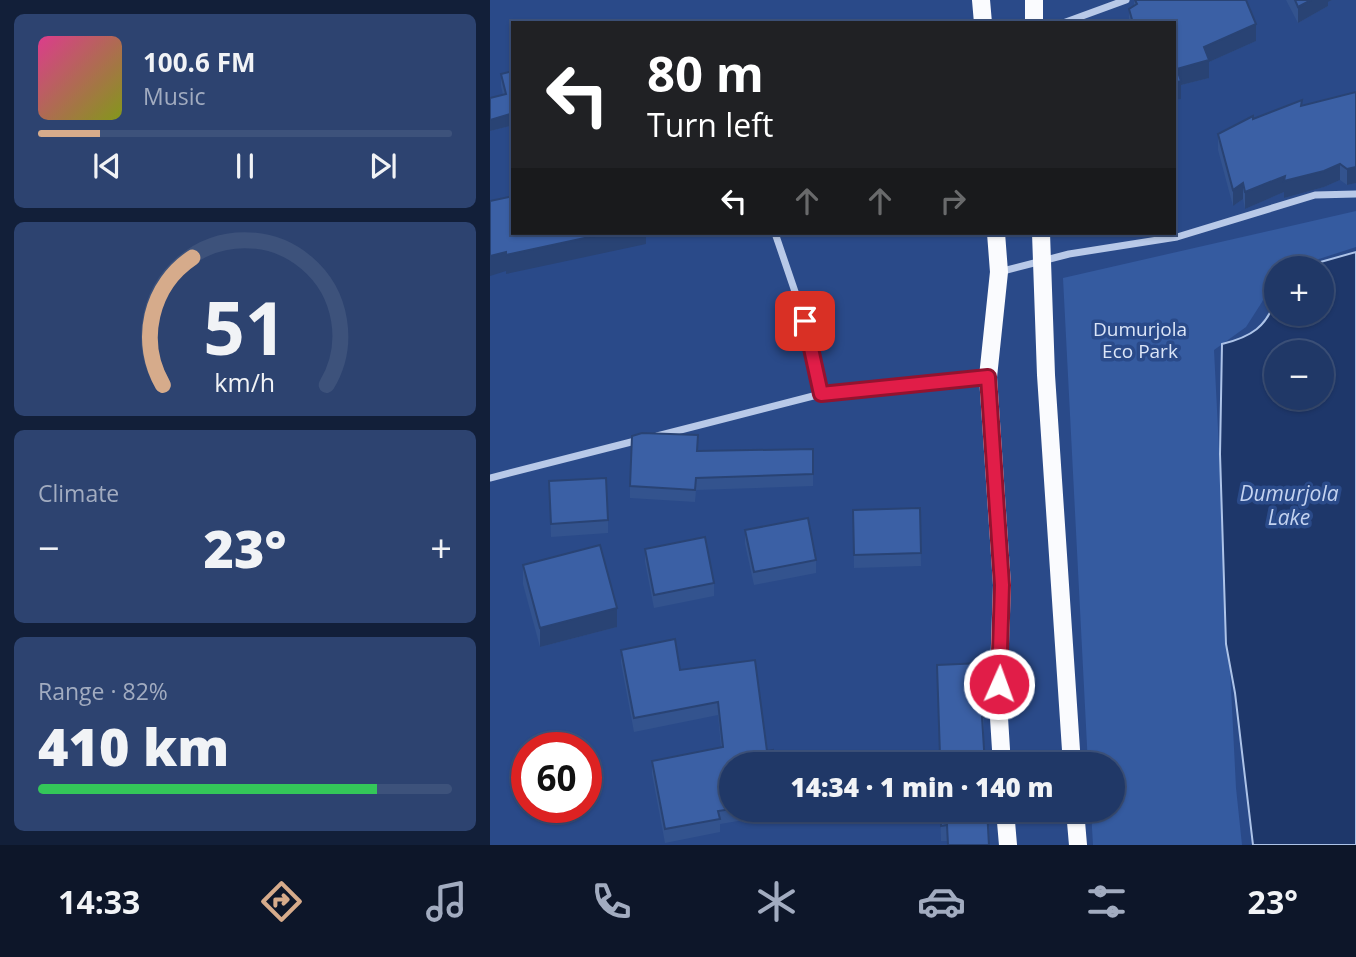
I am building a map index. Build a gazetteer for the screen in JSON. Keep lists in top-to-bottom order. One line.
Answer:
{"water":["Dumurjola Lake"],"parks":["Dumurjola Eco Park"],"page":{"turn":["80 m","Turn left"],"song":["100.6 FM","Music"],"map_buttons":["+","−"],"tile":["Climate",["Range · 82%","410 km"]],"heat":["−","23°","+"],"limit":"60","trip":"14:34 · 1 min · 140 m","tabs":["14:33","23°"],"gauge":["51","km/h"]}}
